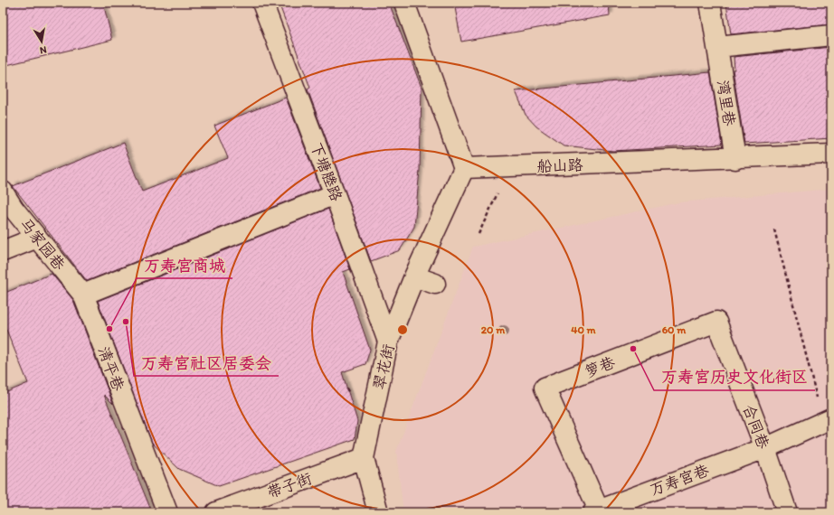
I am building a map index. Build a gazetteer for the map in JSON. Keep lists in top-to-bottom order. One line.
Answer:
{"streets":{"street":["湾里巷","船山路","下塘塍路","马家园巷","翠花街","箩巷","清平巷","合同巷","万寿宫巷","带子街"]},"crossings":[["湾里巷","船山路"],["船山路","翠花街"],["下塘塍路","翠花街"],["马家园巷","清平巷"],["翠花街","带子街"],["箩巷","合同巷"],["箩巷","万寿宫巷"],["合同巷","万寿宫巷"]],"places":["万寿宫社区居委会","万寿宫商城","万寿宫历史文化街区"],"north":"bottom","rings":["20 m","40 m","60 m"]}
